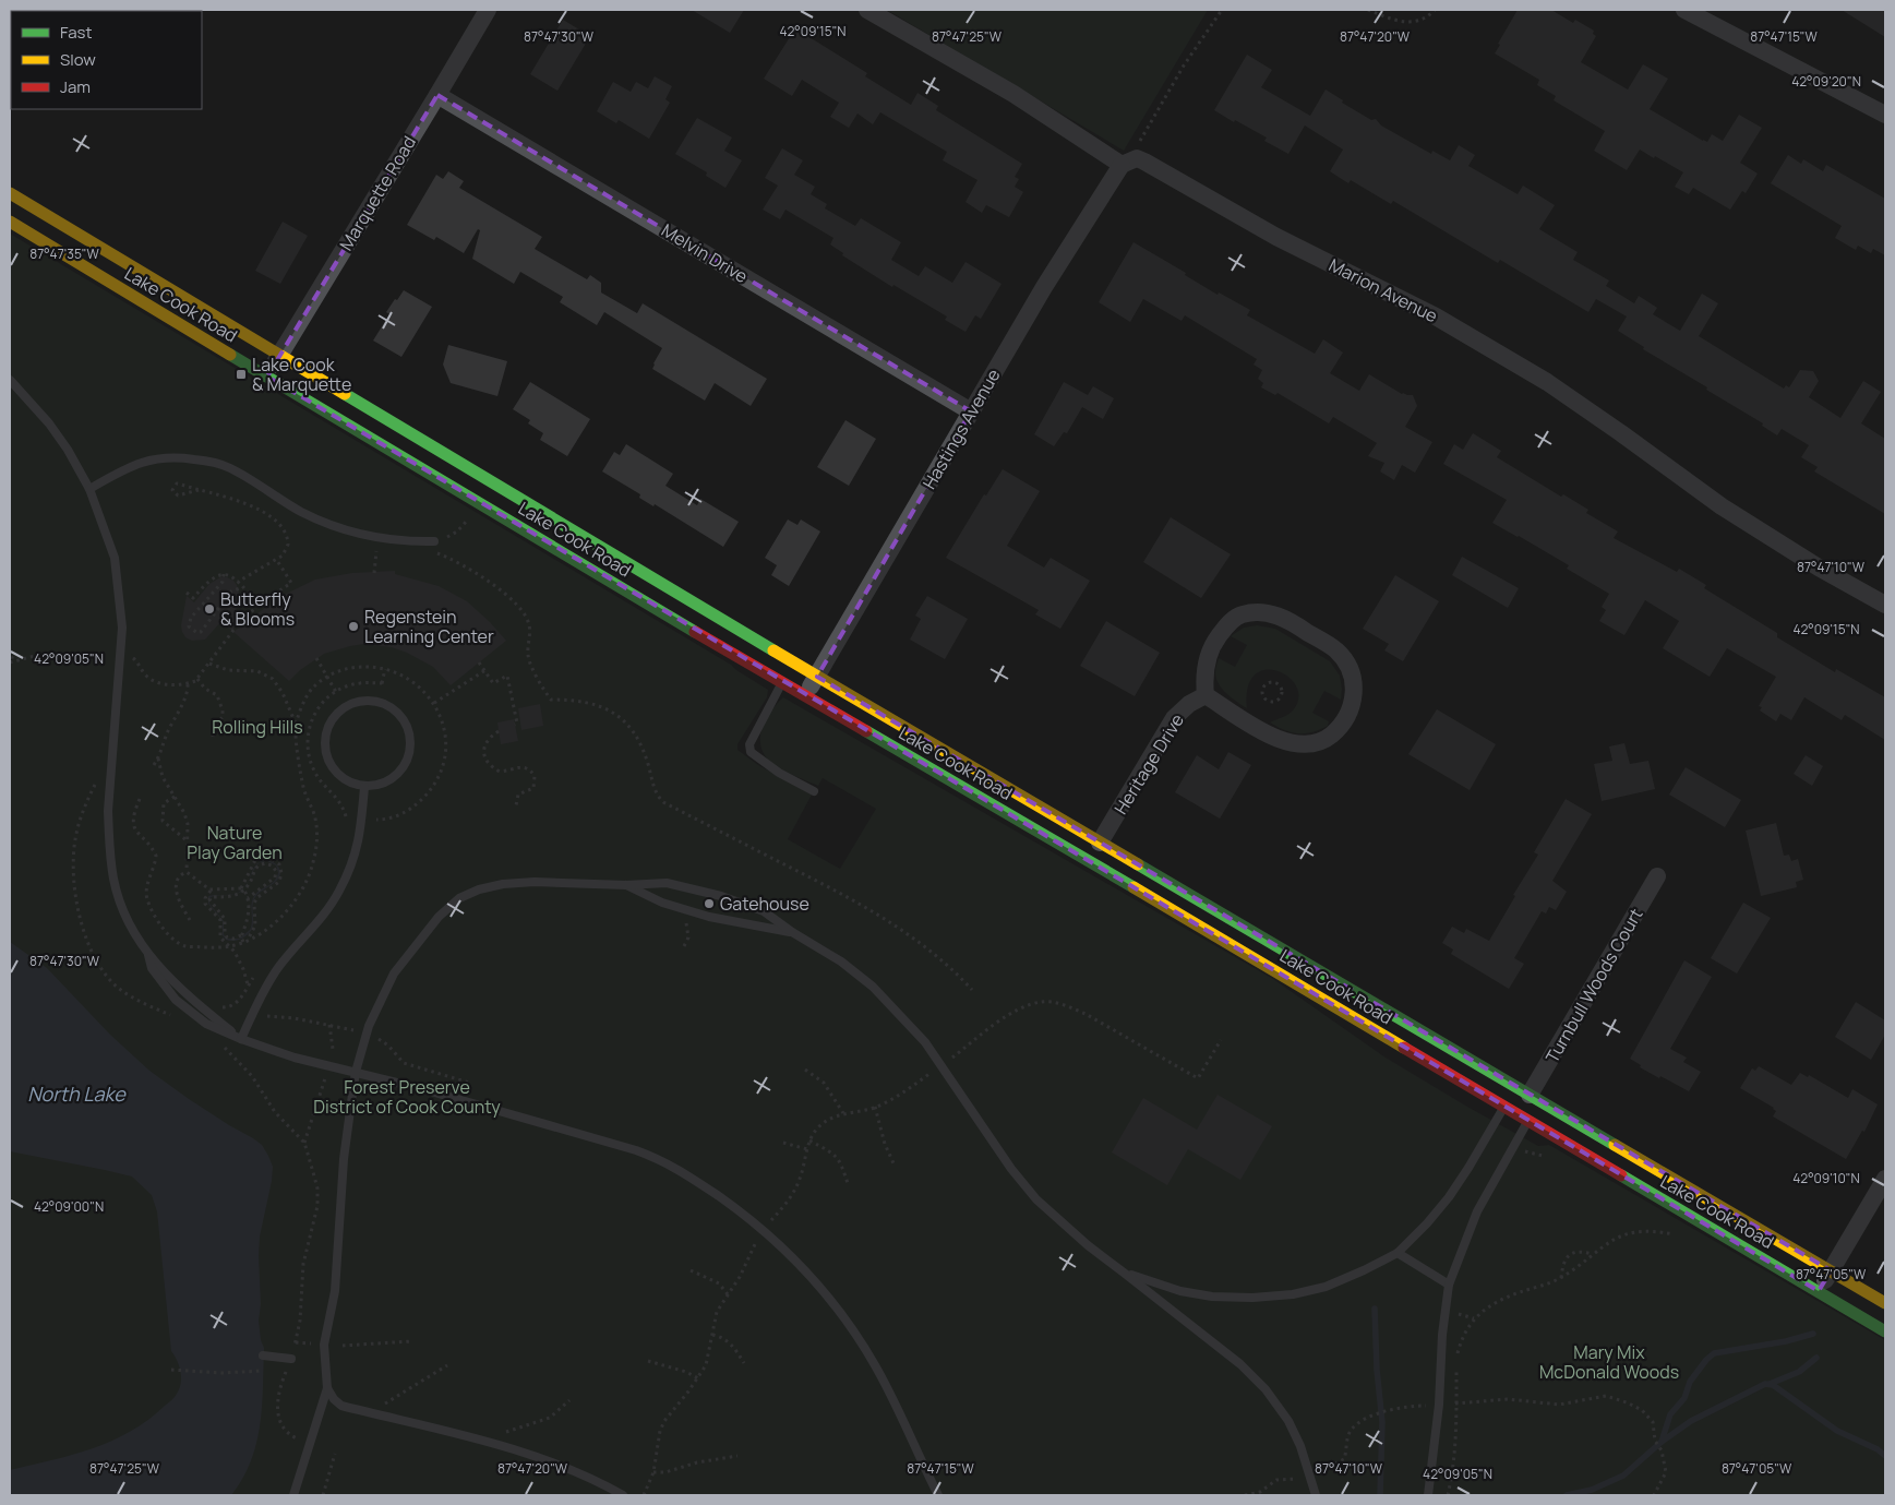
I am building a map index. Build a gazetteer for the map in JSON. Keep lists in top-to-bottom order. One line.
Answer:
{"streets":{"main road":["Lake Cook Road"],"street":["Marquette Road","Melvin Drive","Marion Avenue","Hastings Avenue","Heritage Drive","Turnbull Woods Court"]},"crossings":[["Marquette Road","Melvin Drive"],["Marquette Road","Lake Cook Road"],["Melvin Drive","Hastings Avenue"],["Marion Avenue","Hastings Avenue"],["Lake Cook Road","Hastings Avenue"],["Lake Cook Road","Heritage Drive"],["Lake Cook Road","Turnbull Woods Court"]],"water":["North Lake"],"parks":["Rolling Hills","Nature Play Garden","Forest Preserve District of Cook County","Mary Mix McDonald Woods"],"places":{"transit":["Lake Cook & Marquette"],"other":["Butterfly & Blooms","Regenstein Learning Center","Gatehouse"]},"legend":["Fast","Slow","Jam"],"coordinates":["42°09'15\"N","87°47'30\"W","87°47'25\"W","87°47'20\"W","87°47'15\"W","42°09'20\"N","87°47'35\"W","87°47'10\"W","42°09'05\"N","42°09'10\"N","42°09'00\"N","87°47'05\"W"]}
